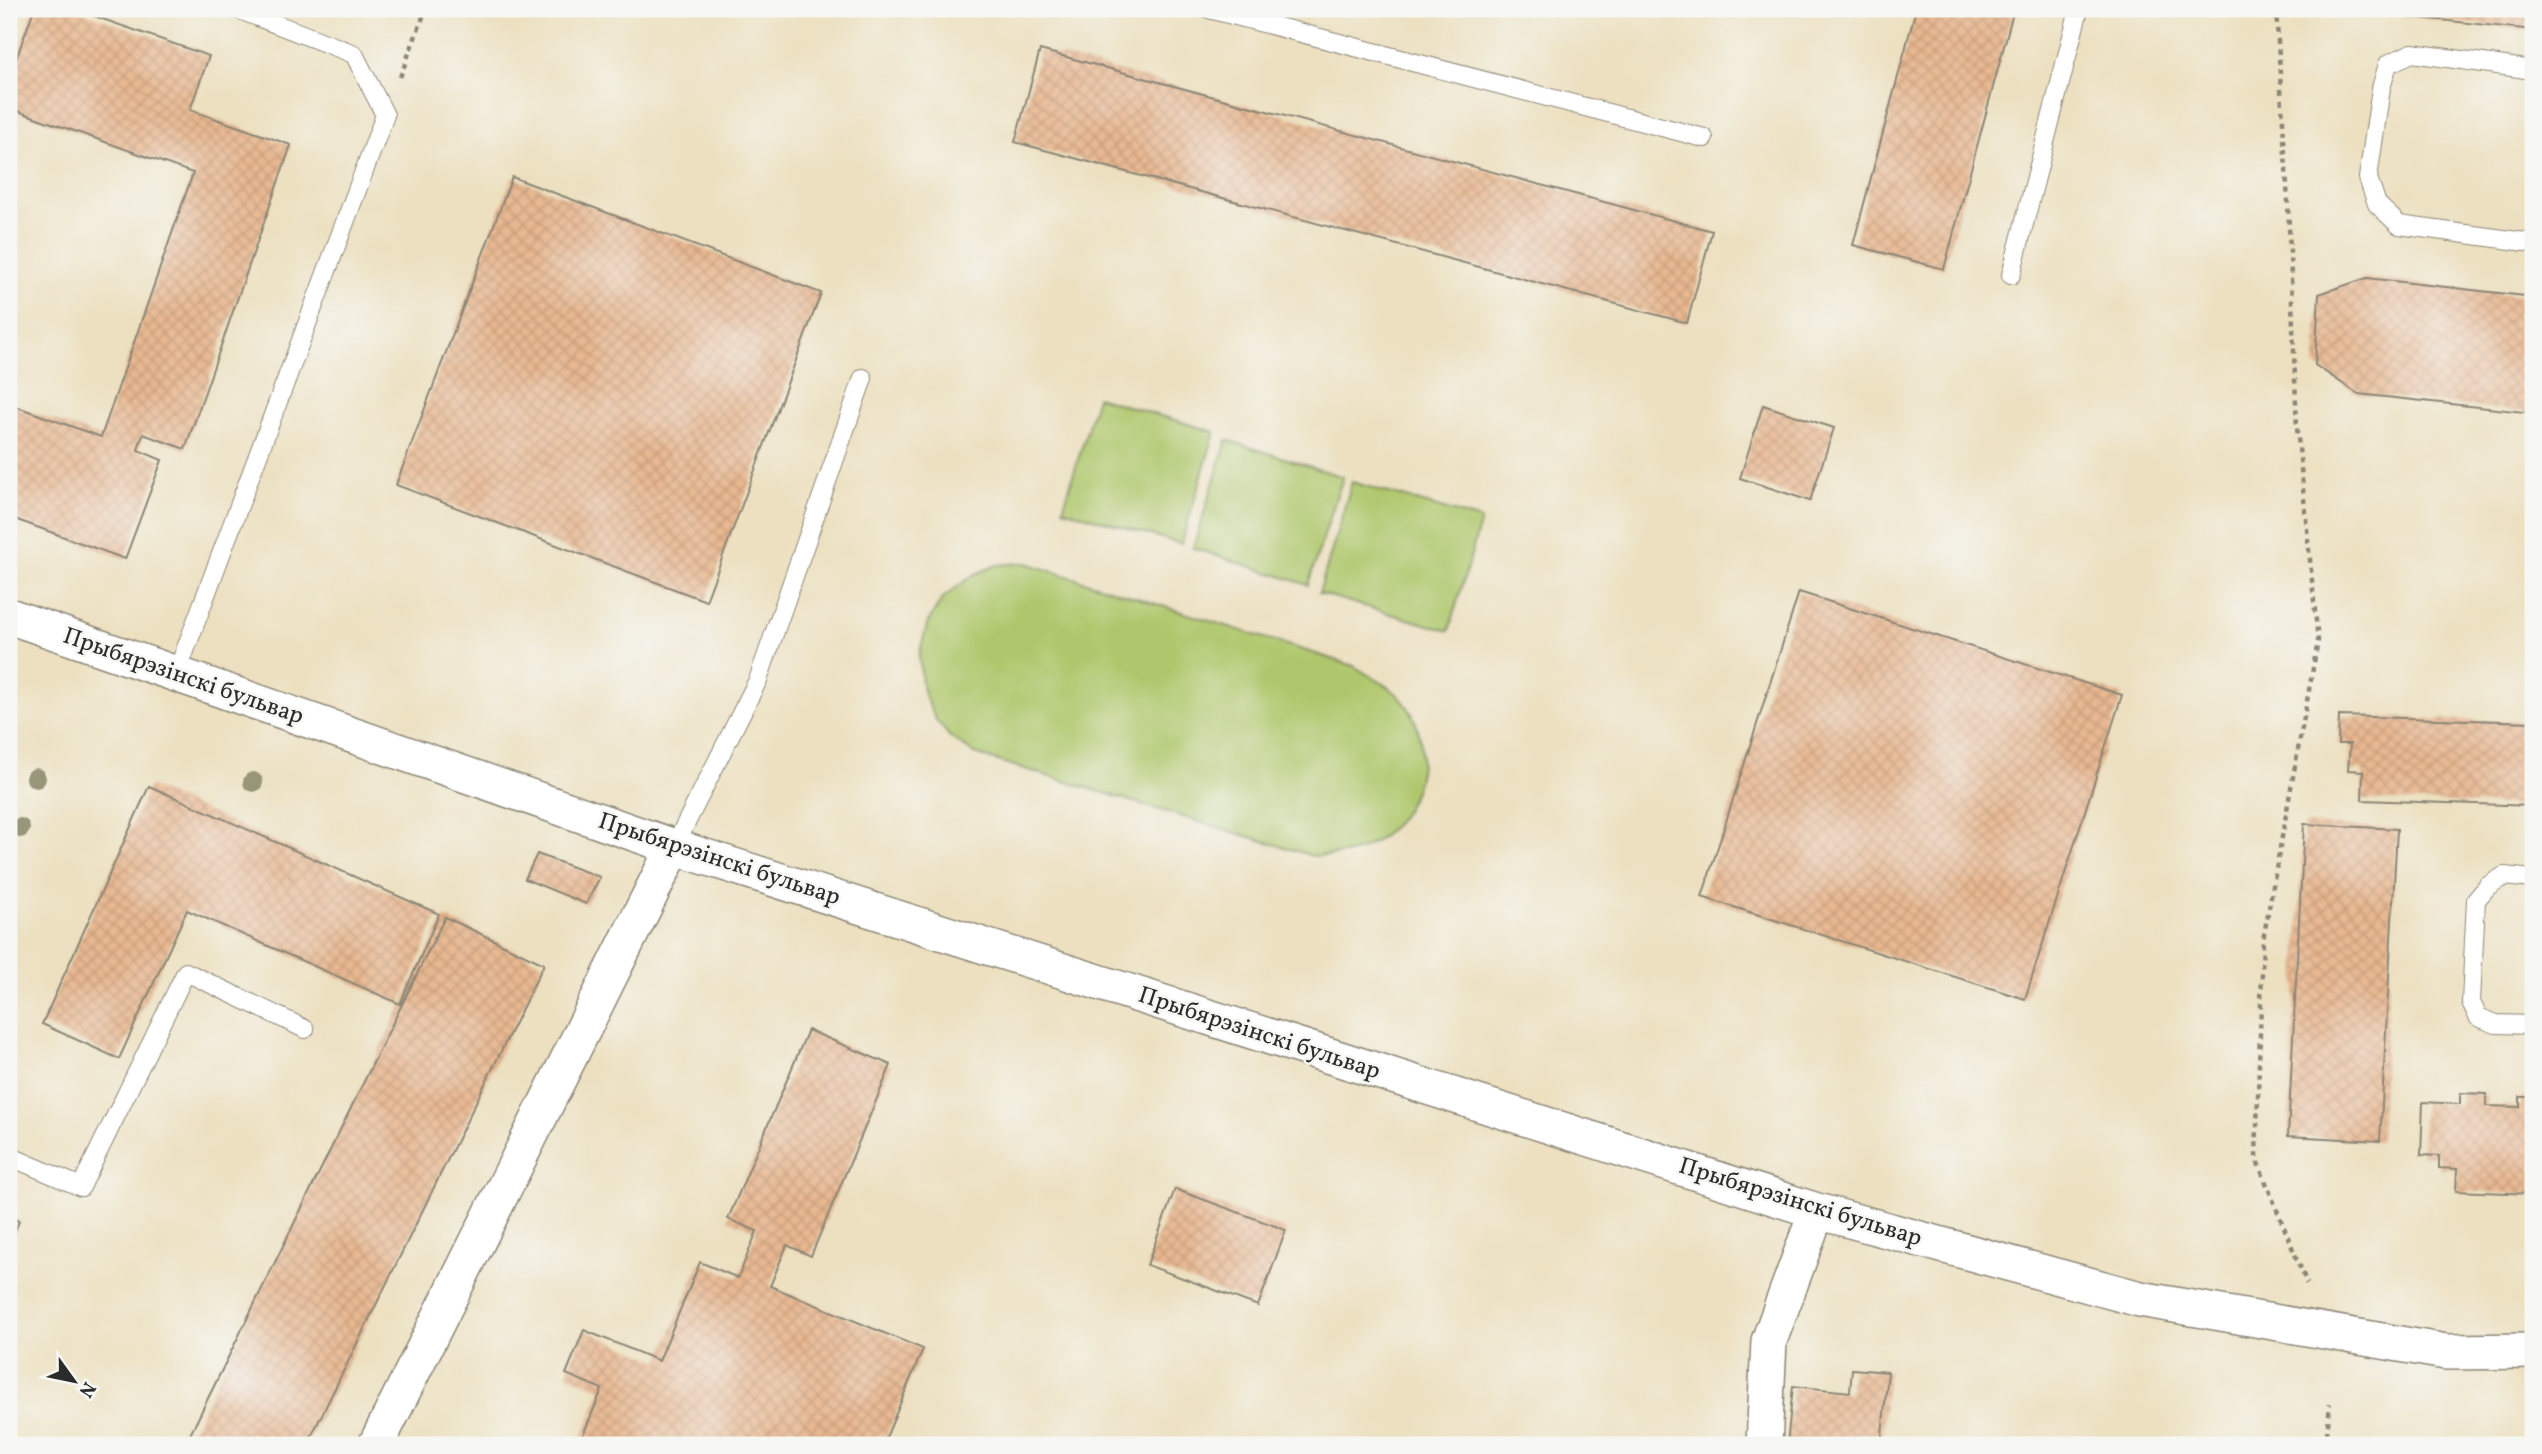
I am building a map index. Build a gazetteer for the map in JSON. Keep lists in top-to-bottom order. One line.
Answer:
{"streets":{"street":["Прыбярэзінскі бульвар"]},"north":"bottom right"}
